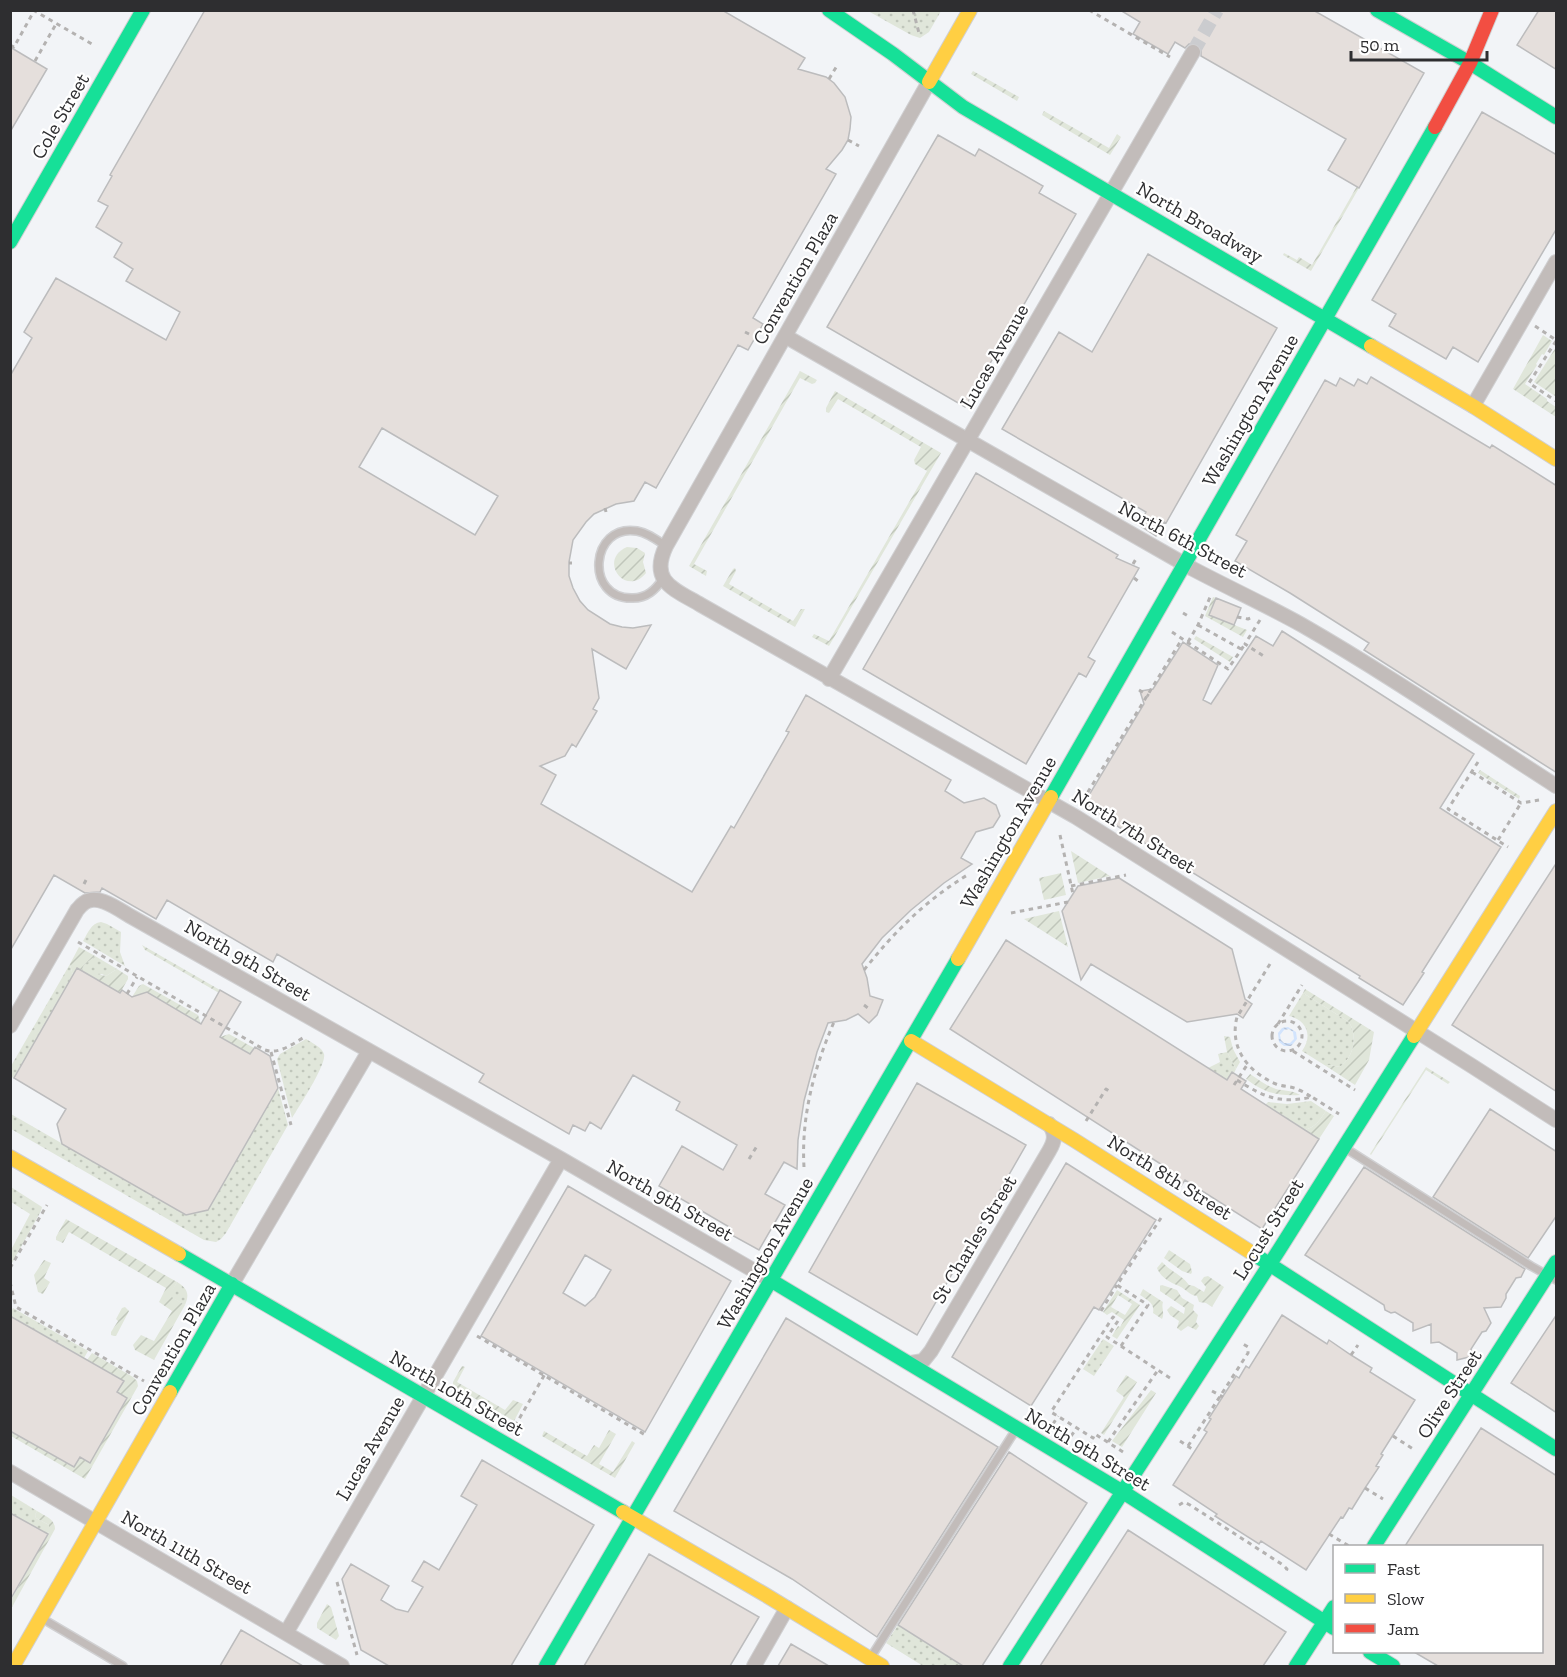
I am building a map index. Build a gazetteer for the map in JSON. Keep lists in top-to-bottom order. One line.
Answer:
{"streets":{"street":["Cole Street","North Broadway","Convention Plaza","Lucas Avenue","Washington Avenue","North 6th Street","North 7th Street","North 9th Street","North 8th Street","Locust Street","St Charles Street","North 10th Street","Olive Street","North 11th Street"]},"crossings":[["North Broadway","Convention Plaza"],["North Broadway","Lucas Avenue"],["North Broadway","Washington Avenue"],["Convention Plaza","North 6th Street"],["Convention Plaza","North 7th Street"],["Convention Plaza","North 9th Street"],["Convention Plaza","North 10th Street"],["Convention Plaza","North 11th Street"],["Lucas Avenue","North 6th Street"],["Lucas Avenue","North 7th Street"],["Lucas Avenue","North 9th Street"],["Lucas Avenue","North 10th Street"],["Lucas Avenue","North 11th Street"],["Washington Avenue","North 6th Street"],["Washington Avenue","North 7th Street"],["Washington Avenue","North 9th Street"],["Washington Avenue","North 8th Street"],["Washington Avenue","North 10th Street"],["North 7th Street","Locust Street"],["North 9th Street","Locust Street"],["North 9th Street","St Charles Street"],["North 8th Street","Locust Street"],["North 8th Street","St Charles Street"],["North 8th Street","Olive Street"]],"legend":["Fast","Slow","Jam"],"scale_bar":"50 m"}
